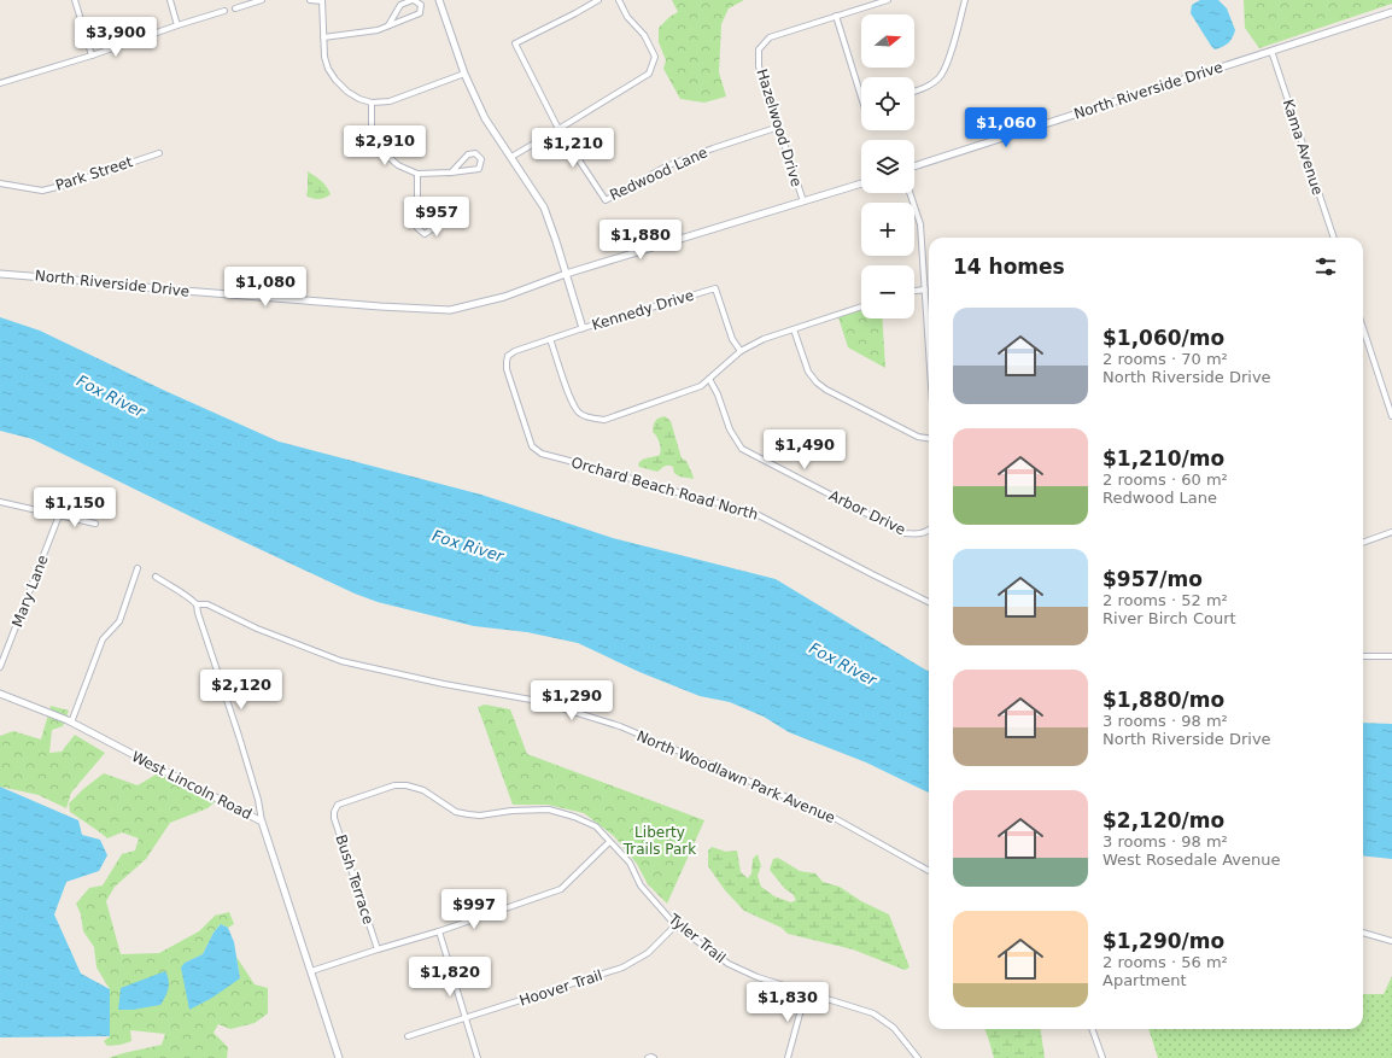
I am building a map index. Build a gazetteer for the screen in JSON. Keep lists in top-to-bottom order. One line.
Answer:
{"streets":{"street":["North Riverside Drive","Hazelwood Drive","Kama Avenue","Park Street","Redwood Lane","Kennedy Drive","Orchard Beach Road North","Arbor Drive","Mary Lane","North Woodlawn Park Avenue","West Lincoln Road","Bush Terrace","Tyler Trail","Hoover Trail"]},"crossings":[["North Riverside Drive","Hazelwood Drive"],["North Riverside Drive","Kama Avenue"],["Hazelwood Drive","Redwood Lane"],["Kennedy Drive","Orchard Beach Road North"],["Bush Terrace","Tyler Trail"],["Tyler Trail","Hoover Trail"]],"water":["Fox River"],"parks":["Liberty Trails Park"],"north":"right","page":{"map_buttons":["+","−"],"price":["$3,900","$1,060","$2,910","$1,210","$957","$1,880","$1,080","$1,490","$1,150","$2,120","$1,290","$997","$1,820","$1,830"],"heading":"14 homes","list":[{"name":"$1,060/mo","note":"2 rooms · 70 m² · North Riverside Drive"},{"name":"$1,210/mo","note":"2 rooms · 60 m² · Redwood Lane"},{"name":"$957/mo","note":"2 rooms · 52 m² · River Birch Court"},{"name":"$1,880/mo","note":"3 rooms · 98 m² · North Riverside Drive"},{"name":"$2,120/mo","note":"3 rooms · 98 m² · West Rosedale Avenue"},{"name":"$1,290/mo","note":"2 rooms · 56 m² · Apartment"}]}}
